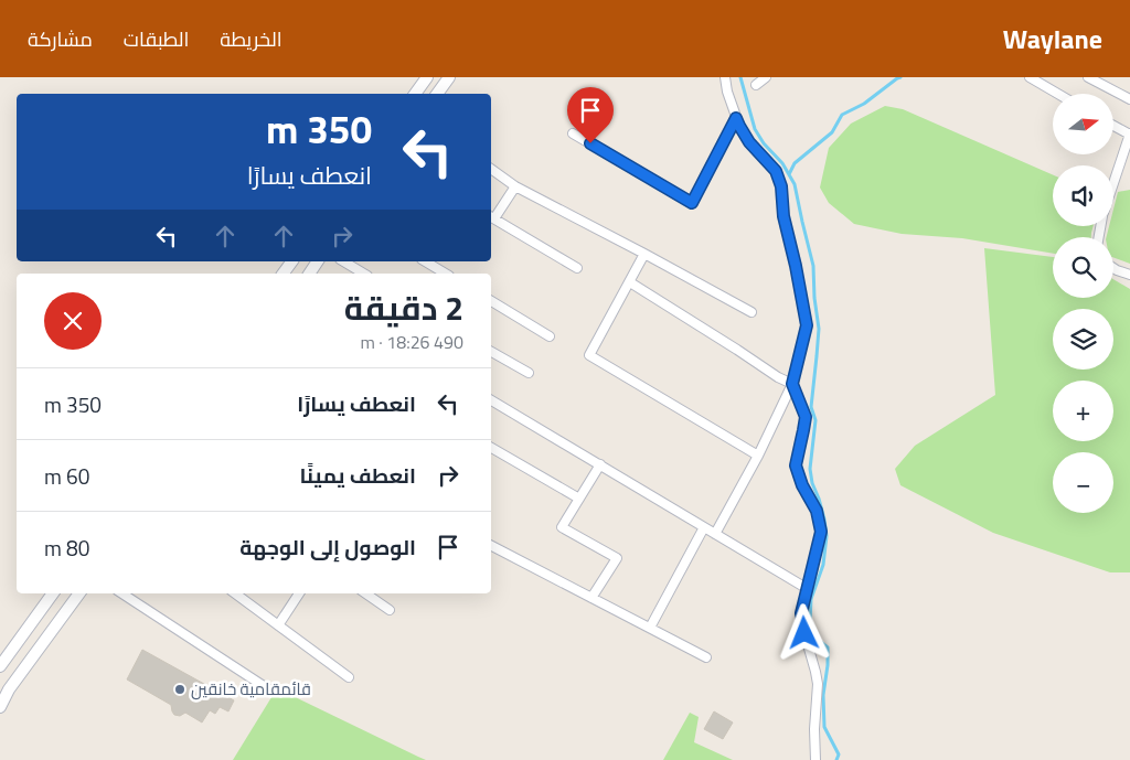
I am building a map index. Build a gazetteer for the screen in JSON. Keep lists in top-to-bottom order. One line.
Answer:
{"places":["قائمقامية خانقين"],"north":"right","page":{"header":"Waylane","nav":["الخريطة","الطبقات","مشاركة"],"map_buttons":["+","−"],"turn":["350 m","انعطف يسارًا"],"heading":["2 دقيقة","490 m · 18:26"],"list":[{"name":"انعطف يسارًا","value":"350 m"},{"name":"انعطف يمينًا","value":"60 m"},{"name":"الوصول إلى الوجهة","value":"80 m"}]}}
